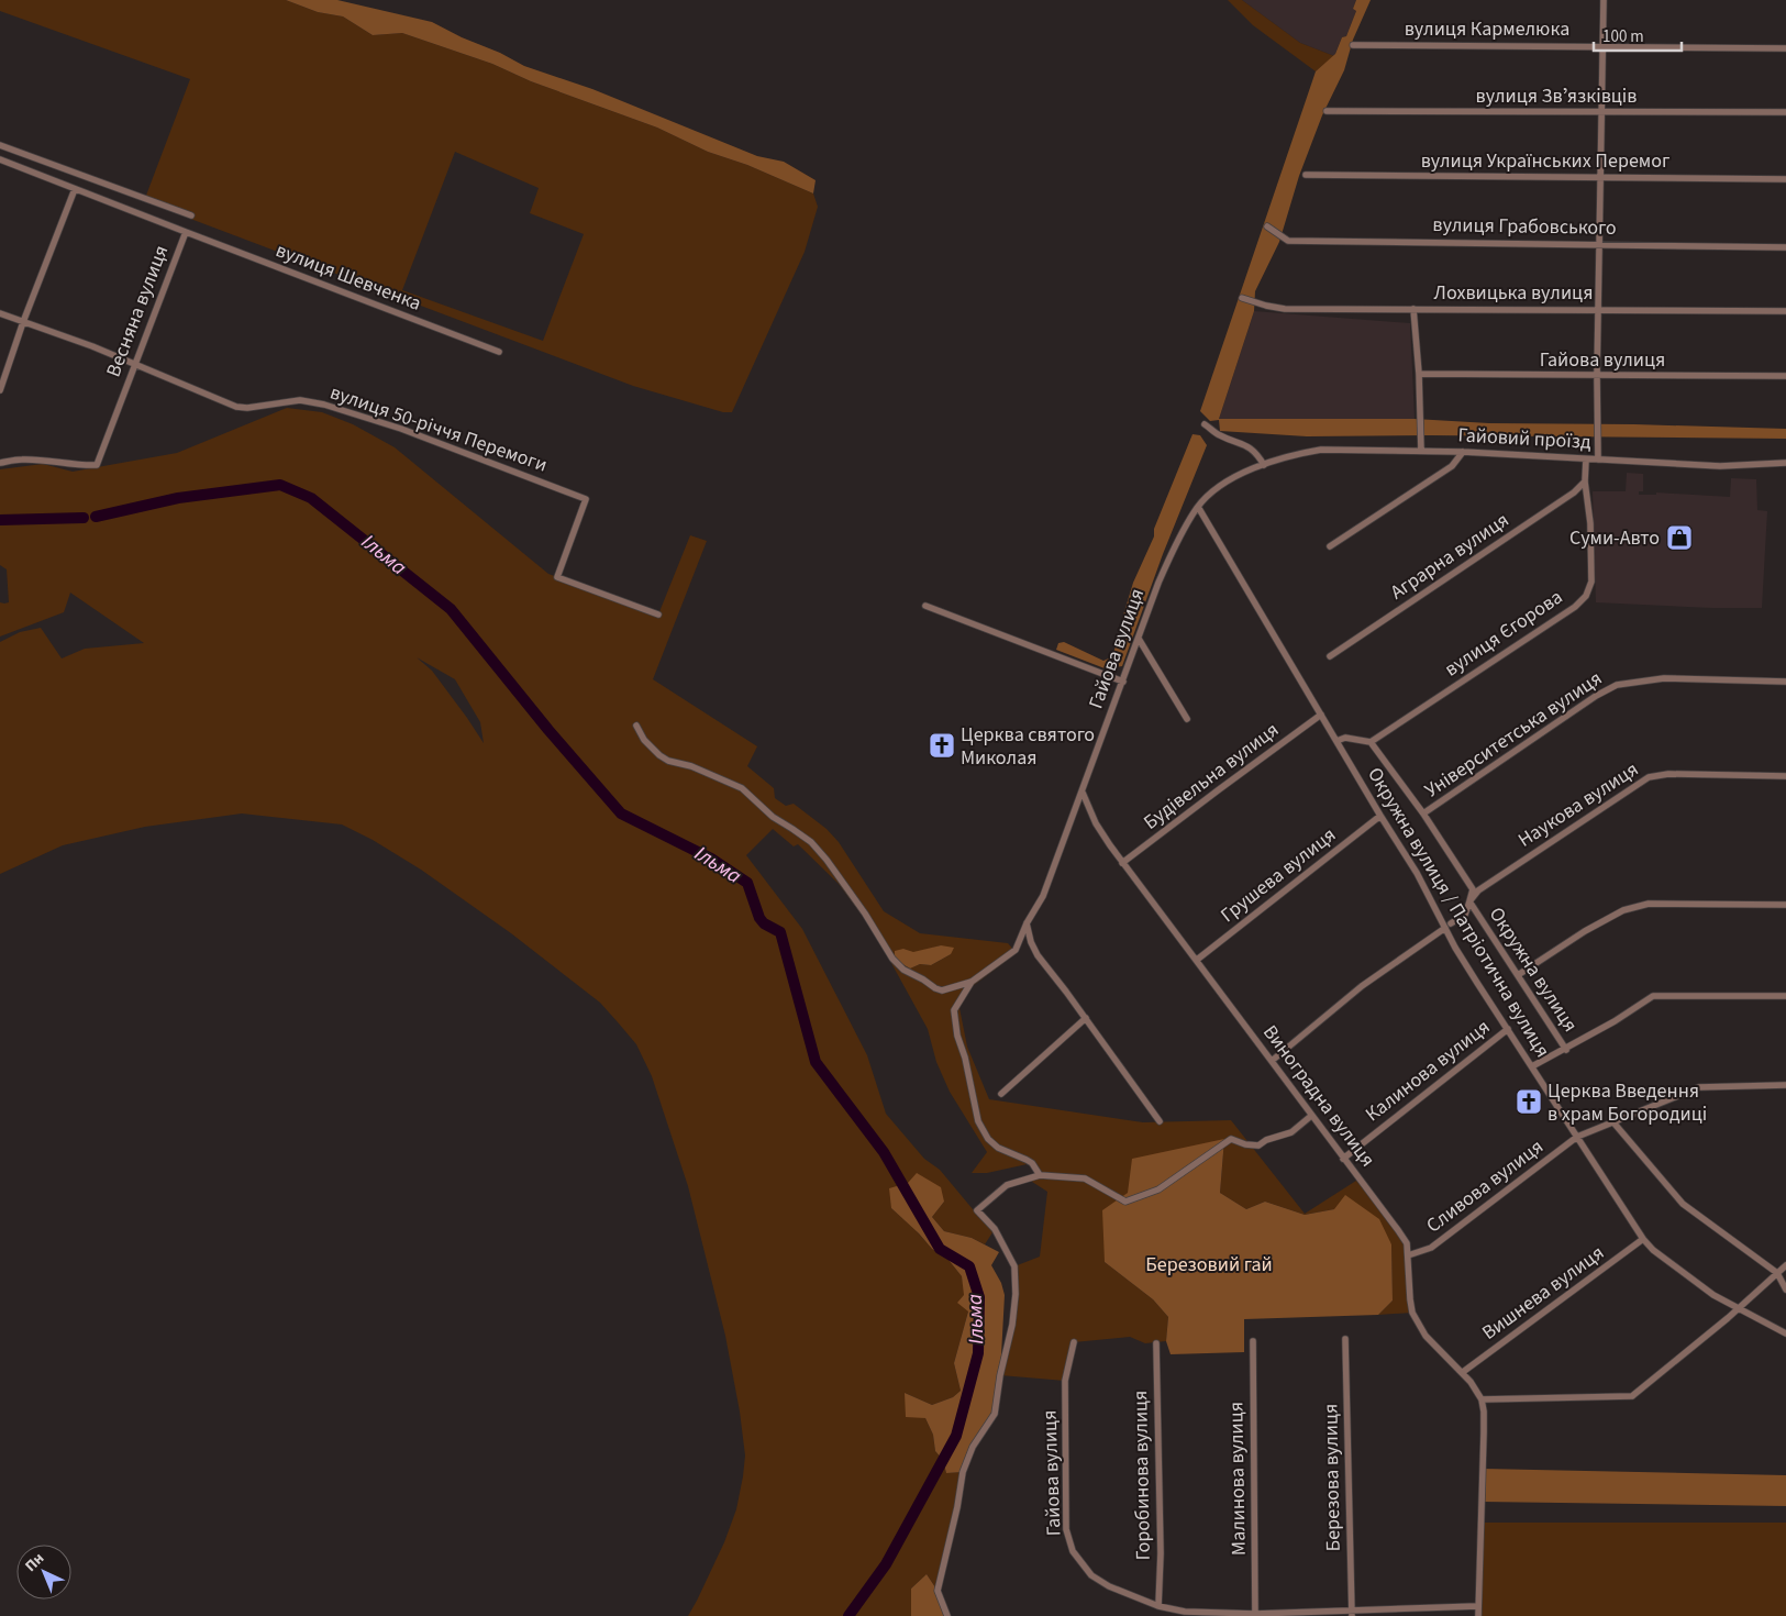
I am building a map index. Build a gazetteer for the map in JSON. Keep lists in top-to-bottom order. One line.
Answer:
{"streets":{"street":["вулиця Кармелюка","вулиця Звʼязківців","вулиця Українських Перемог","вулиця Грабовського","вулиця Шевченка","Лохвицька вулиця","Весняна вулиця","Гайова вулиця","вулиця 50-річчя Перемоги","Гайовий проїзд","Аграрна вулиця","вулиця Єгорова","Університетська вулиця","Будівельна вулиця","Наукова вулиця","Грушева вулиця","Окружна вулиця / Патріотична вулиця","Окружна вулиця","Калинова вулиця","Виноградна вулиця","Сливова вулиця","Вишнева вулиця","Горобинова вулиця","Березова вулиця","Малинова вулиця"]},"crossings":[["вулиця Шевченка","Весняна вулиця"],["Весняна вулиця","вулиця 50-річчя Перемоги"],["Гайова вулиця","Гайовий проїзд"],["Гайова вулиця","Окружна вулиця / Патріотична вулиця"],["Гайова вулиця","Виноградна вулиця"],["Гайова вулиця","Горобинова вулиця"],["Гайовий проїзд","вулиця Єгорова"],["Аграрна вулиця","вулиця Єгорова"],["вулиця Єгорова","Окружна вулиця"],["Університетська вулиця","Окружна вулиця"],["Будівельна вулиця","Окружна вулиця / Патріотична вулиця"],["Будівельна вулиця","Виноградна вулиця"],["Наукова вулиця","Окружна вулиця / Патріотична вулиця"],["Наукова вулиця","Окружна вулиця"],["Наукова вулиця","Виноградна вулиця"],["Грушева вулиця","Окружна вулиця / Патріотична вулиця"],["Грушева вулиця","Виноградна вулиця"],["Окружна вулиця / Патріотична вулиця","Калинова вулиця"],["Окружна вулиця / Патріотична вулиця","Сливова вулиця"],["Окружна вулиця / Патріотична вулиця","Вишнева вулиця"],["Калинова вулиця","Виноградна вулиця"],["Виноградна вулиця","Сливова вулиця"],["Виноградна вулиця","Вишнева вулиця"]],"water":["Ільма"],"parks":["Березовий гай"],"places":{"shop":["Суми-Авто"],"church":["Церква святого Миколая","Церква Введення в храм Богородиці"]},"scale_bar":"100 m","north":"top left"}
